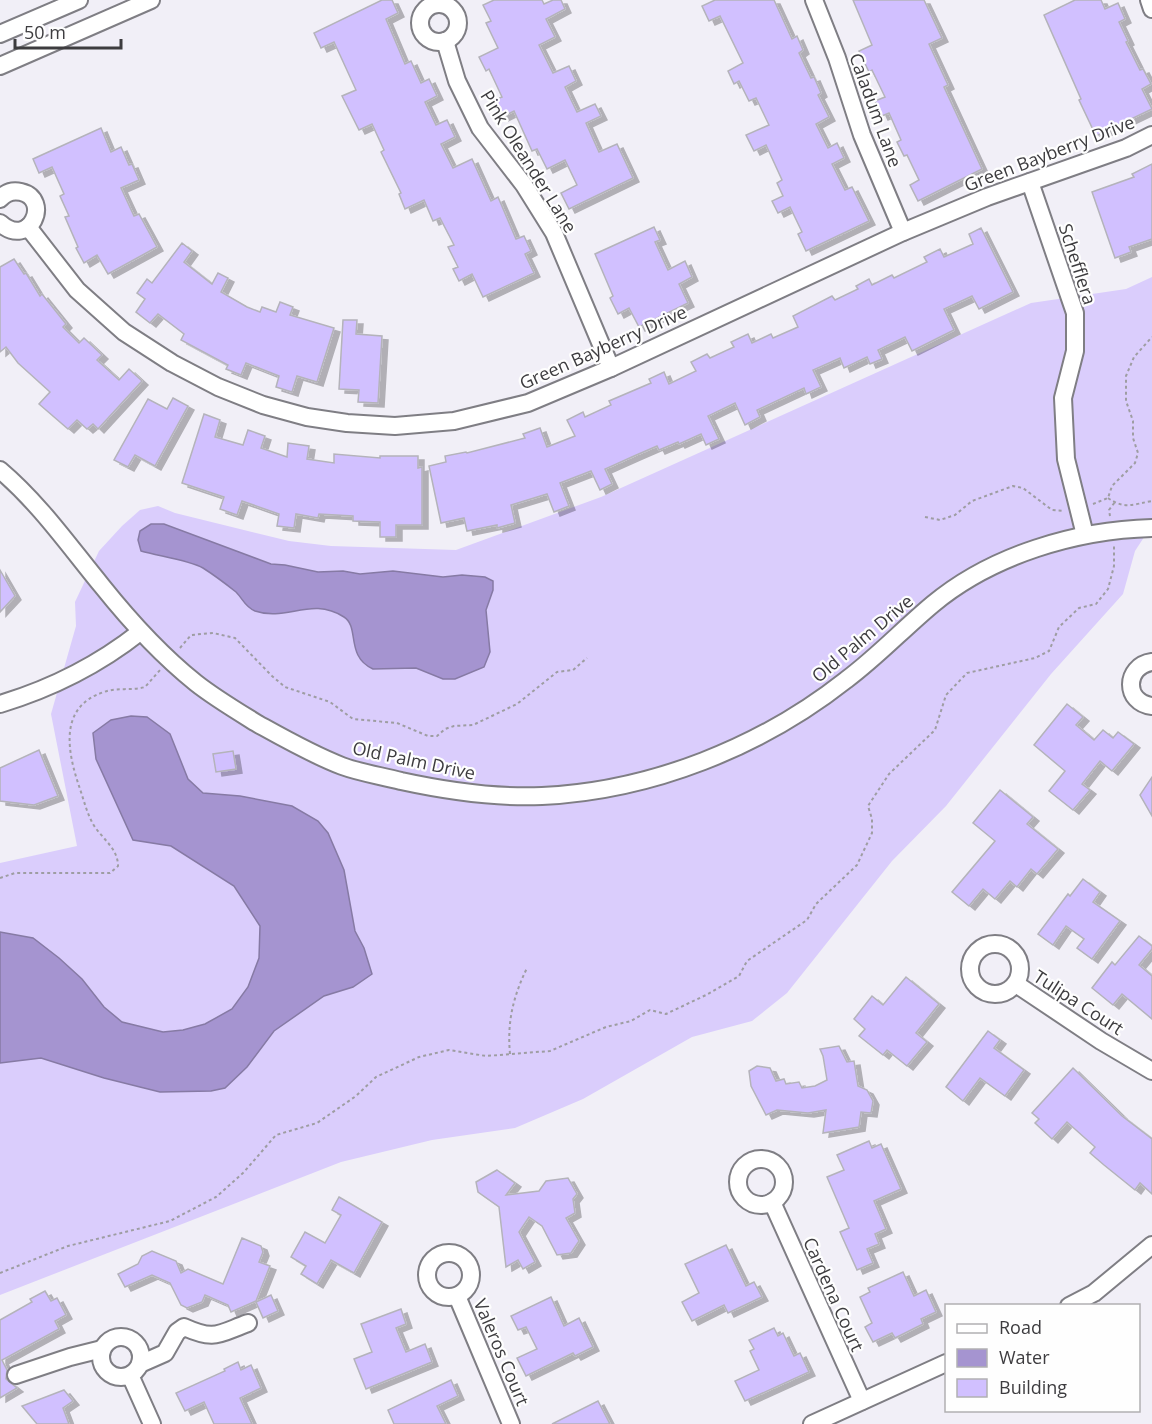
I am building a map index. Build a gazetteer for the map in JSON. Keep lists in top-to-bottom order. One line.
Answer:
{"streets":{"street":["Caladum Lane","Green Bayberry Drive","Pink Oleander Lane","Schefflera","Old Palm Drive","Tulipa Court","Cardena Court","Valeros Court"]},"crossings":[["Caladum Lane","Green Bayberry Drive"],["Green Bayberry Drive","Pink Oleander Lane"],["Green Bayberry Drive","Schefflera"],["Schefflera","Old Palm Drive"]],"legend":["Road","Water","Building"],"scale_bar":"50 m"}
